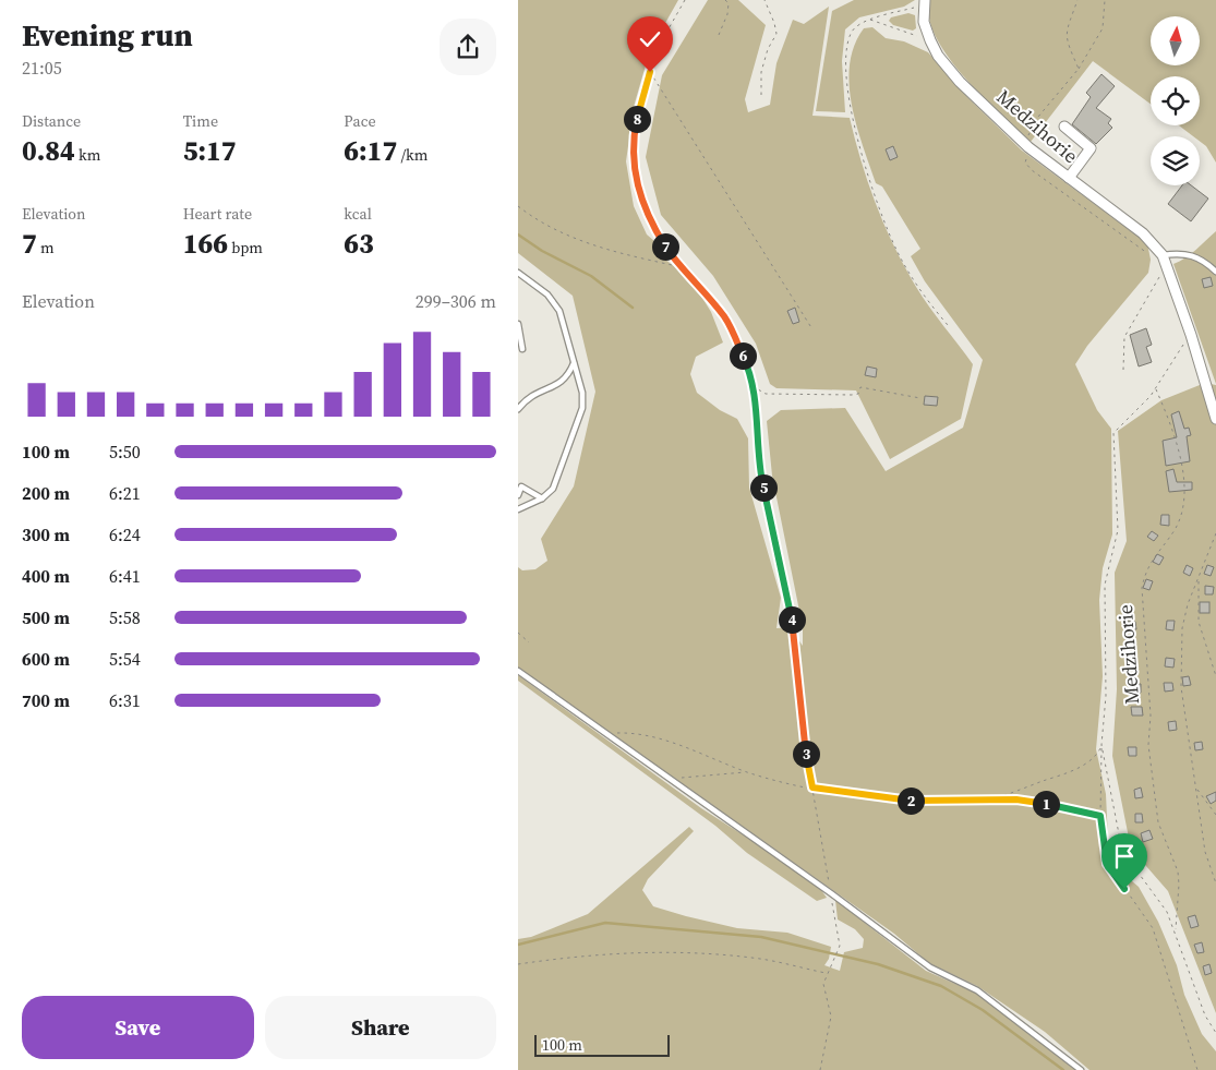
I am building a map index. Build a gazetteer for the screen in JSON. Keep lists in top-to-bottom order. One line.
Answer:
{"streets":{"street":["Medzihorie"]},"scale_bar":"100 m","north":"top","page":{"heading":["Evening run","21:05"],"stats":[["Distance","0.84 km"],["Time","5:17"],["Pace","6:17 /km"],["Elevation","7 m"],["Heart rate","166 bpm"],["kcal","63"]],"pins":["8","7","6","5","4","3","2","1"],"chart":["Elevation","299–306 m"],"list":[{"name":"100 m","note":"5:50"},{"name":"200 m","note":"6:21"},{"name":"300 m","note":"6:24"},{"name":"400 m","note":"6:41"},{"name":"500 m","note":"5:58"},{"name":"600 m","note":"5:54"},{"name":"700 m","note":"6:31"}],"buttons":["Save","Share"],"scale":"100 m"}}
